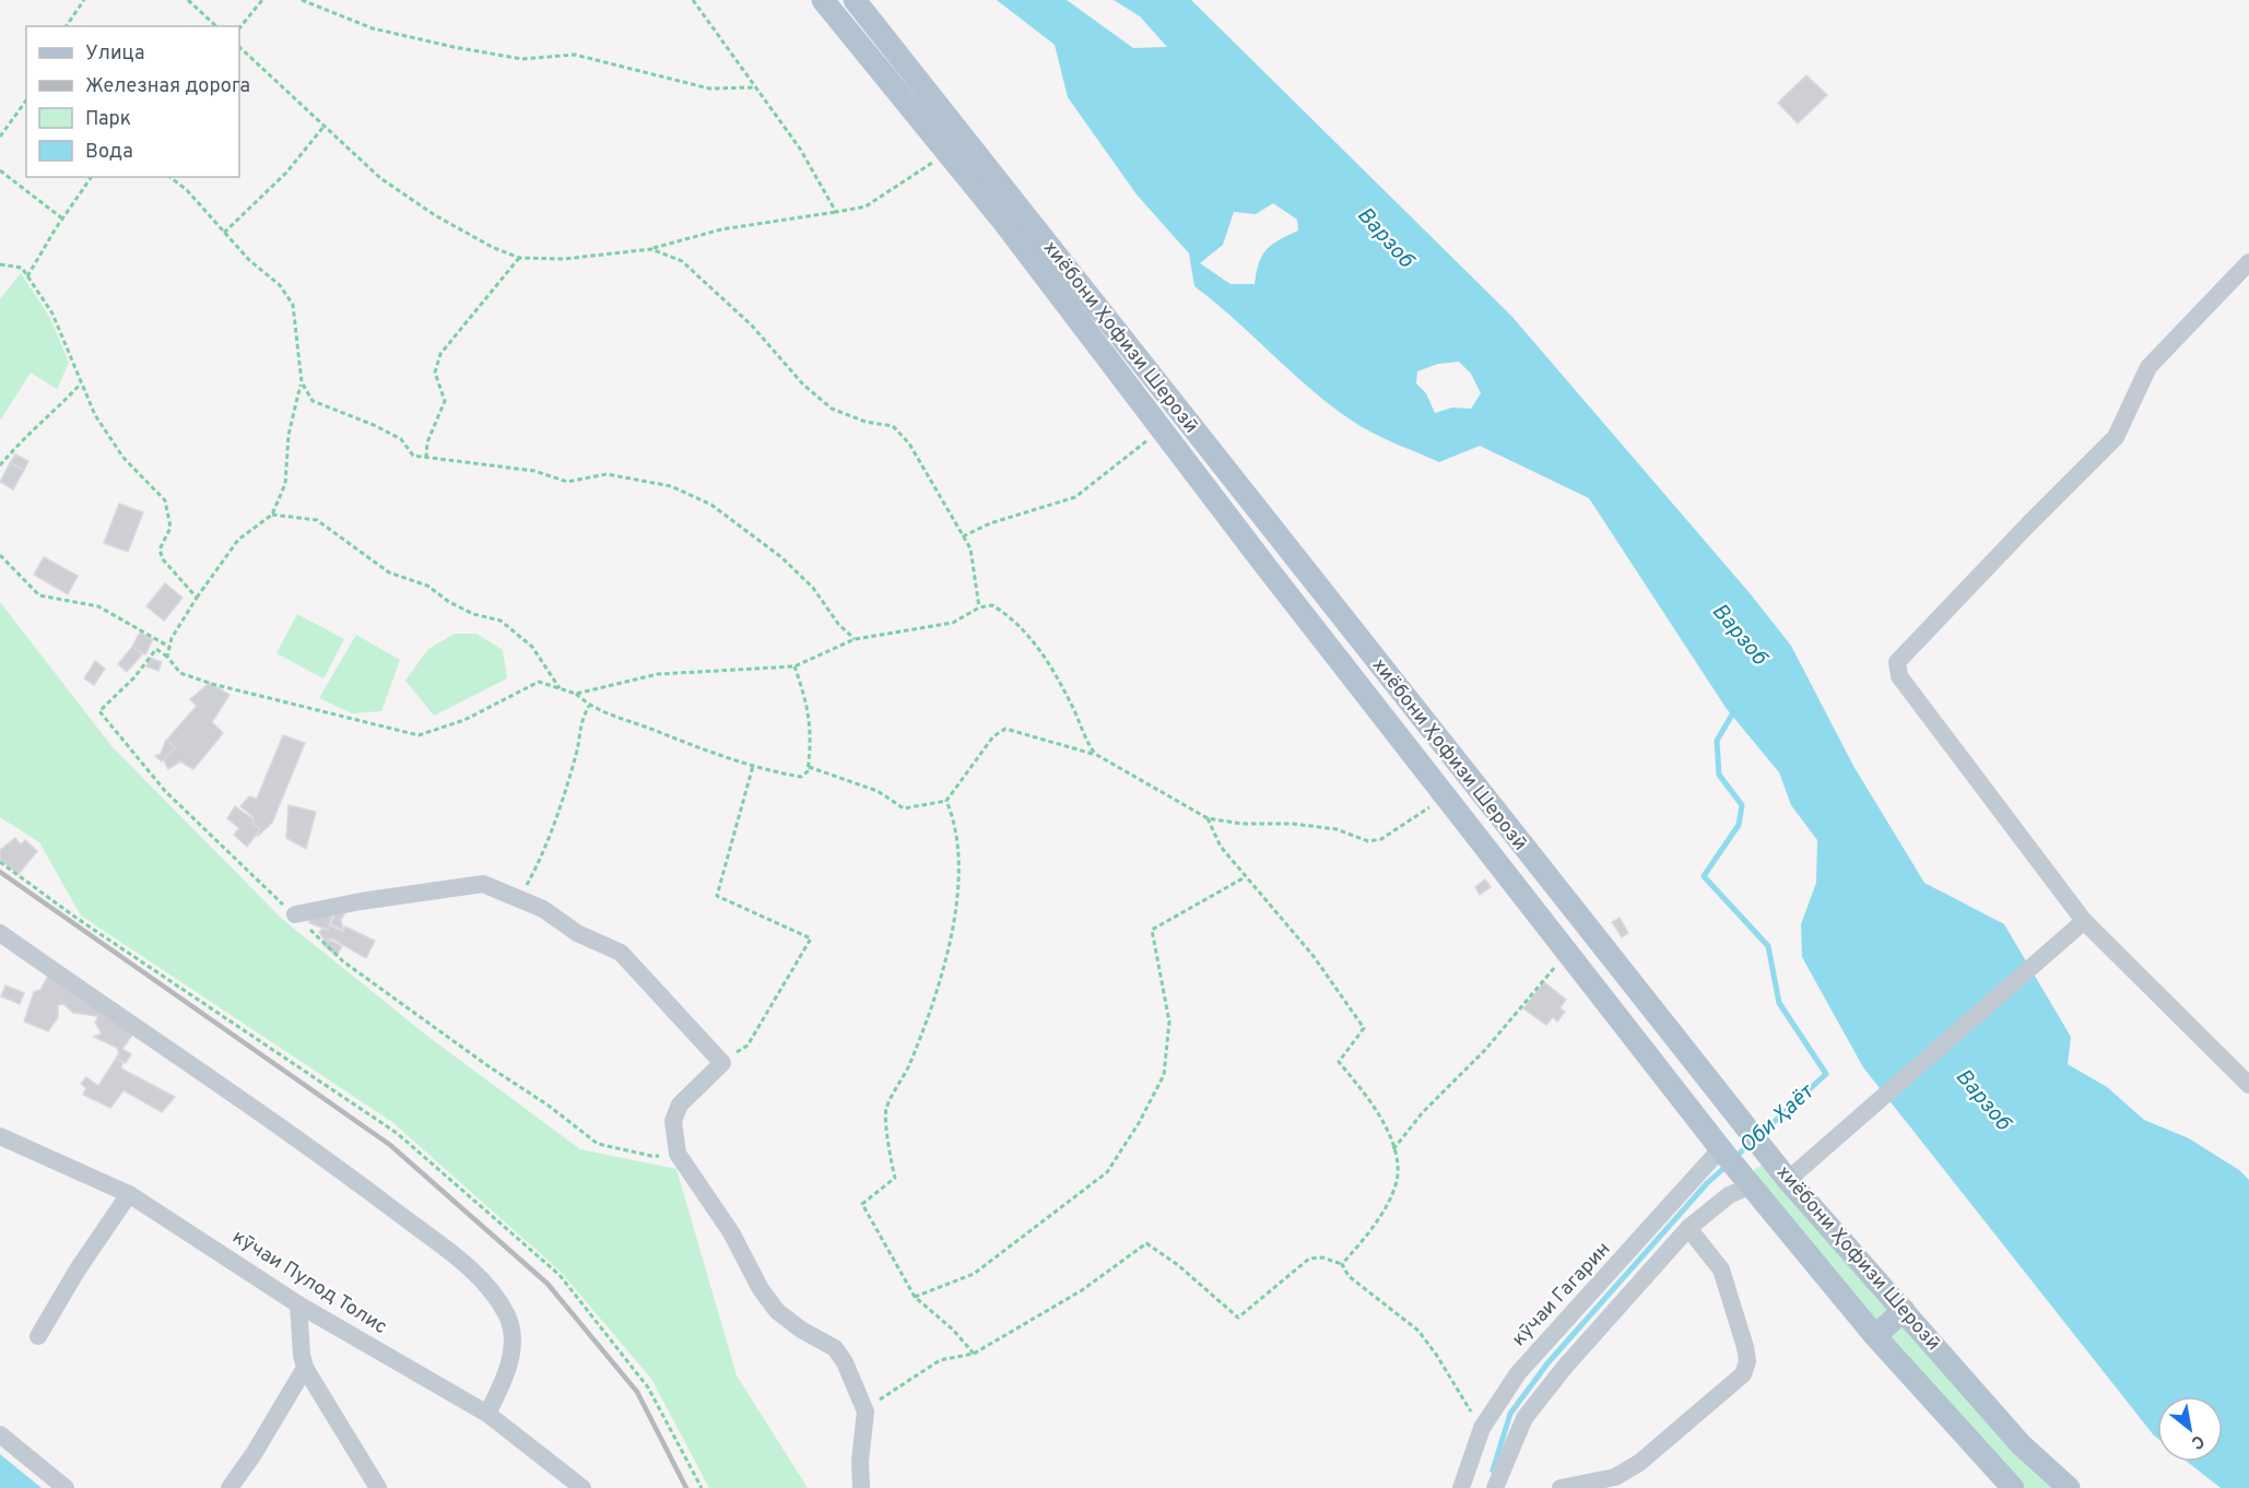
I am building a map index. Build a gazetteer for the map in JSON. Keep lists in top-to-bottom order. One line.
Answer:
{"streets":{"main road":["хиёбони Ҳофизи Шерозӣ"],"street":["кӯчаи Пулод Толис","кӯчаи Гагарин"]},"crossings":[["хиёбони Ҳофизи Шерозӣ","кӯчаи Гагарин"]],"water":["Варзоб","Оби Ҳаёт"],"legend":["Улица","Железная дорога","Парк","Вода"],"north":"bottom right"}
